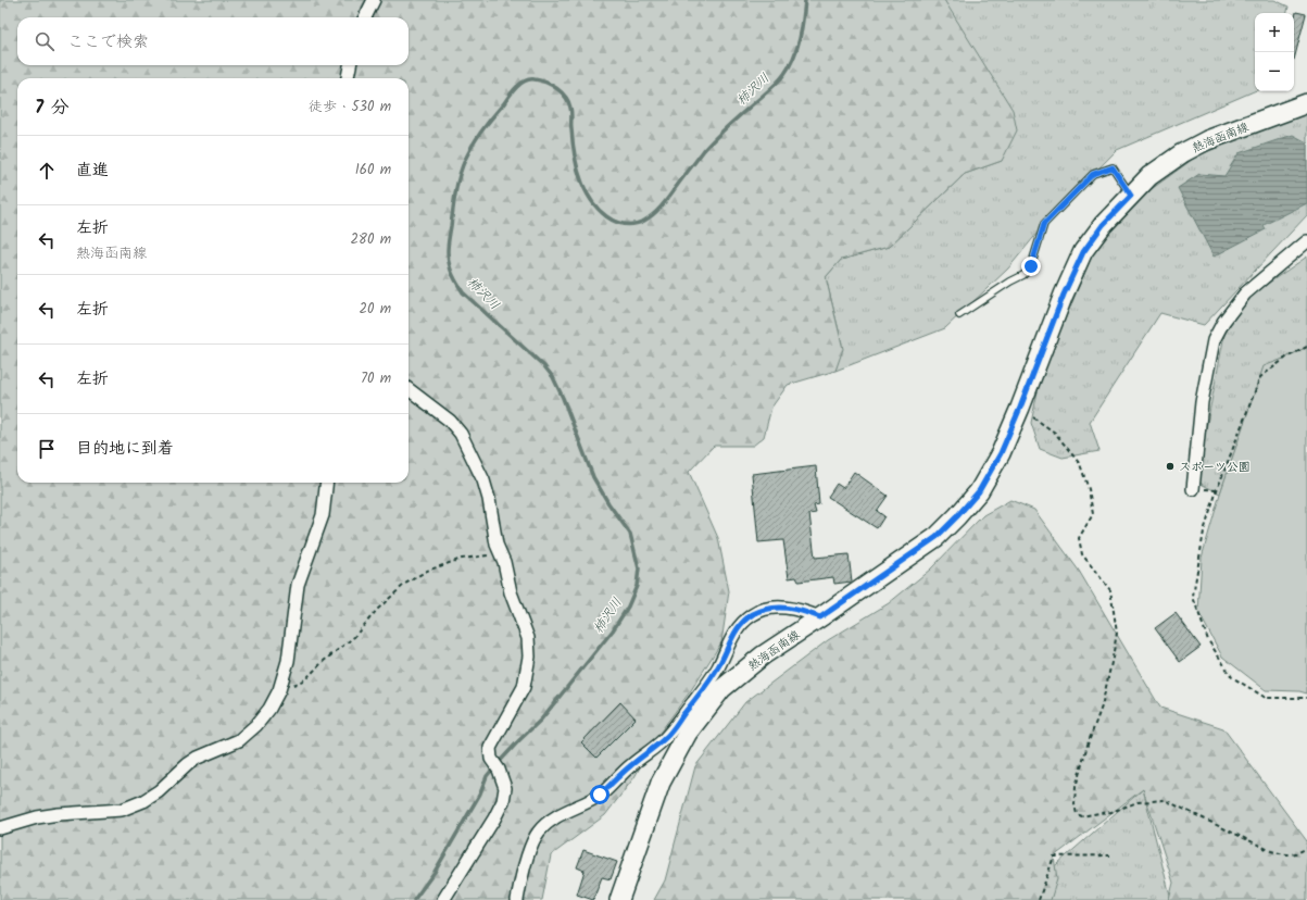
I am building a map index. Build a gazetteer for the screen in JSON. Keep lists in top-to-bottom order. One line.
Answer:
{"streets":{"main road":["熱海函南線"]},"water":["柿沢川"],"places":["スポーツ公園"],"page":{"map_buttons":["+","−"],"search":"ここで検索","heading":["7 分","徒歩 · 530 m"],"list":[["直進","160 m"],["左折","熱海函南線","280 m"],["左折","20 m"],["左折","70 m"],"目的地に到着"]}}
